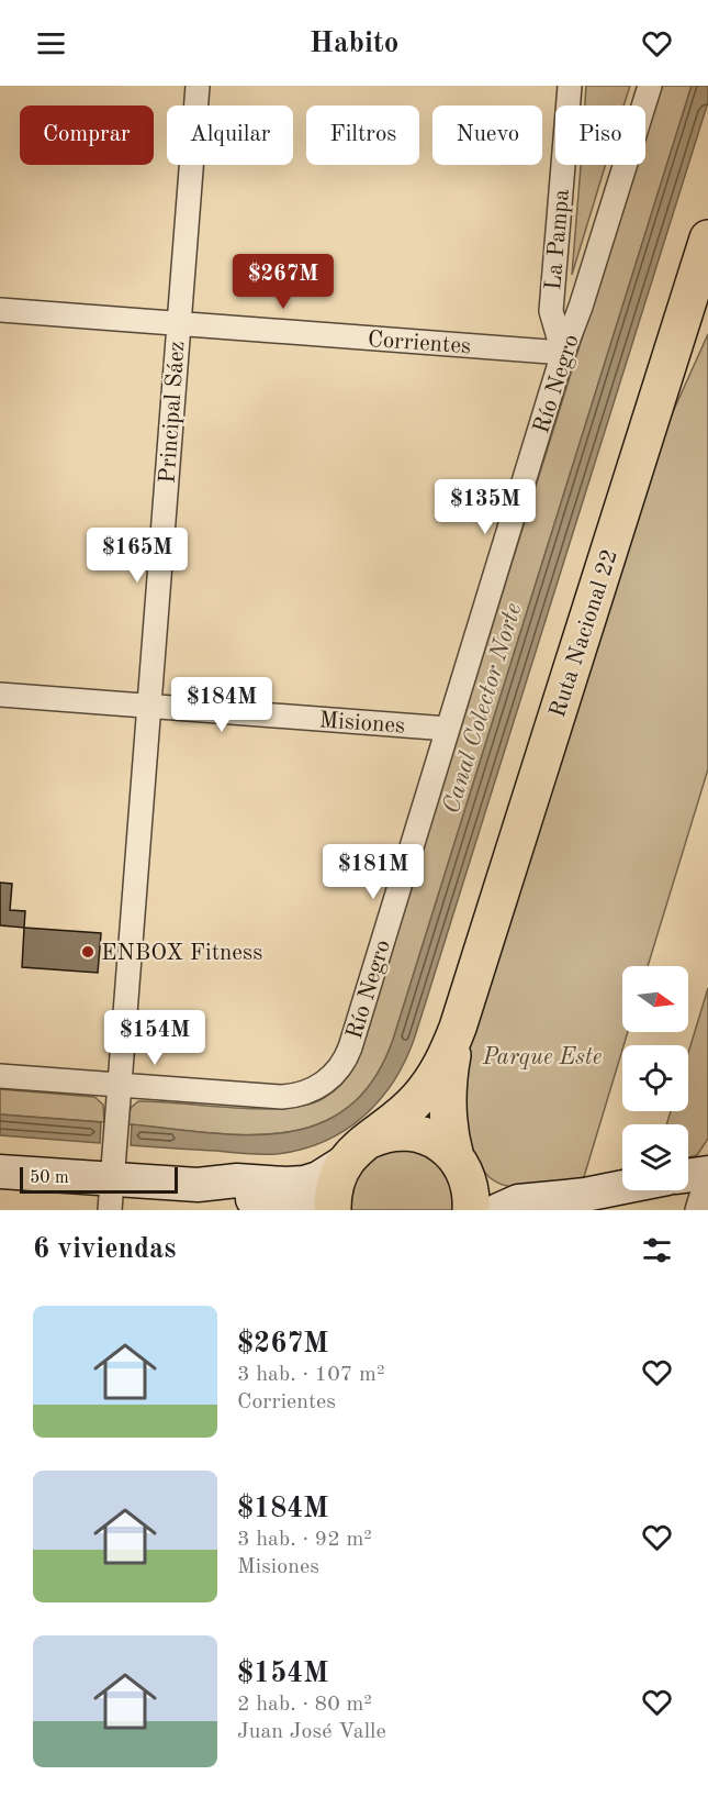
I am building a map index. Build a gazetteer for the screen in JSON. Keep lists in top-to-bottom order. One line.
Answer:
{"streets":{"highway":["Ruta Nacional 22"],"street":["La Pampa","Corrientes","Río Negro","Principal Sáez","Misiones"]},"crossings":[["La Pampa","Corrientes"],["La Pampa","Río Negro"],["Corrientes","Río Negro"],["Corrientes","Principal Sáez"],["Río Negro","Principal Sáez"],["Río Negro","Misiones"],["Principal Sáez","Misiones"]],"water":["Canal Colector Norte"],"parks":["Parque Este"],"places":["ENBOX Fitness"],"scale_bar":"50 m","north":"right","page":{"header":"Habito","chip":["Comprar","Alquilar","Filtros","Nuevo","Piso"],"price":["$267M","$135M","$165M","$184M","$181M","$154M"],"scale":"50 m","heading":"6 viviendas","list":[{"name":"$267M","note":"3 hab. · 107 m² · Corrientes"},{"name":"$184M","note":"3 hab. · 92 m² · Misiones"},{"name":"$154M","note":"2 hab. · 80 m² · Juan José Valle"}]}}
